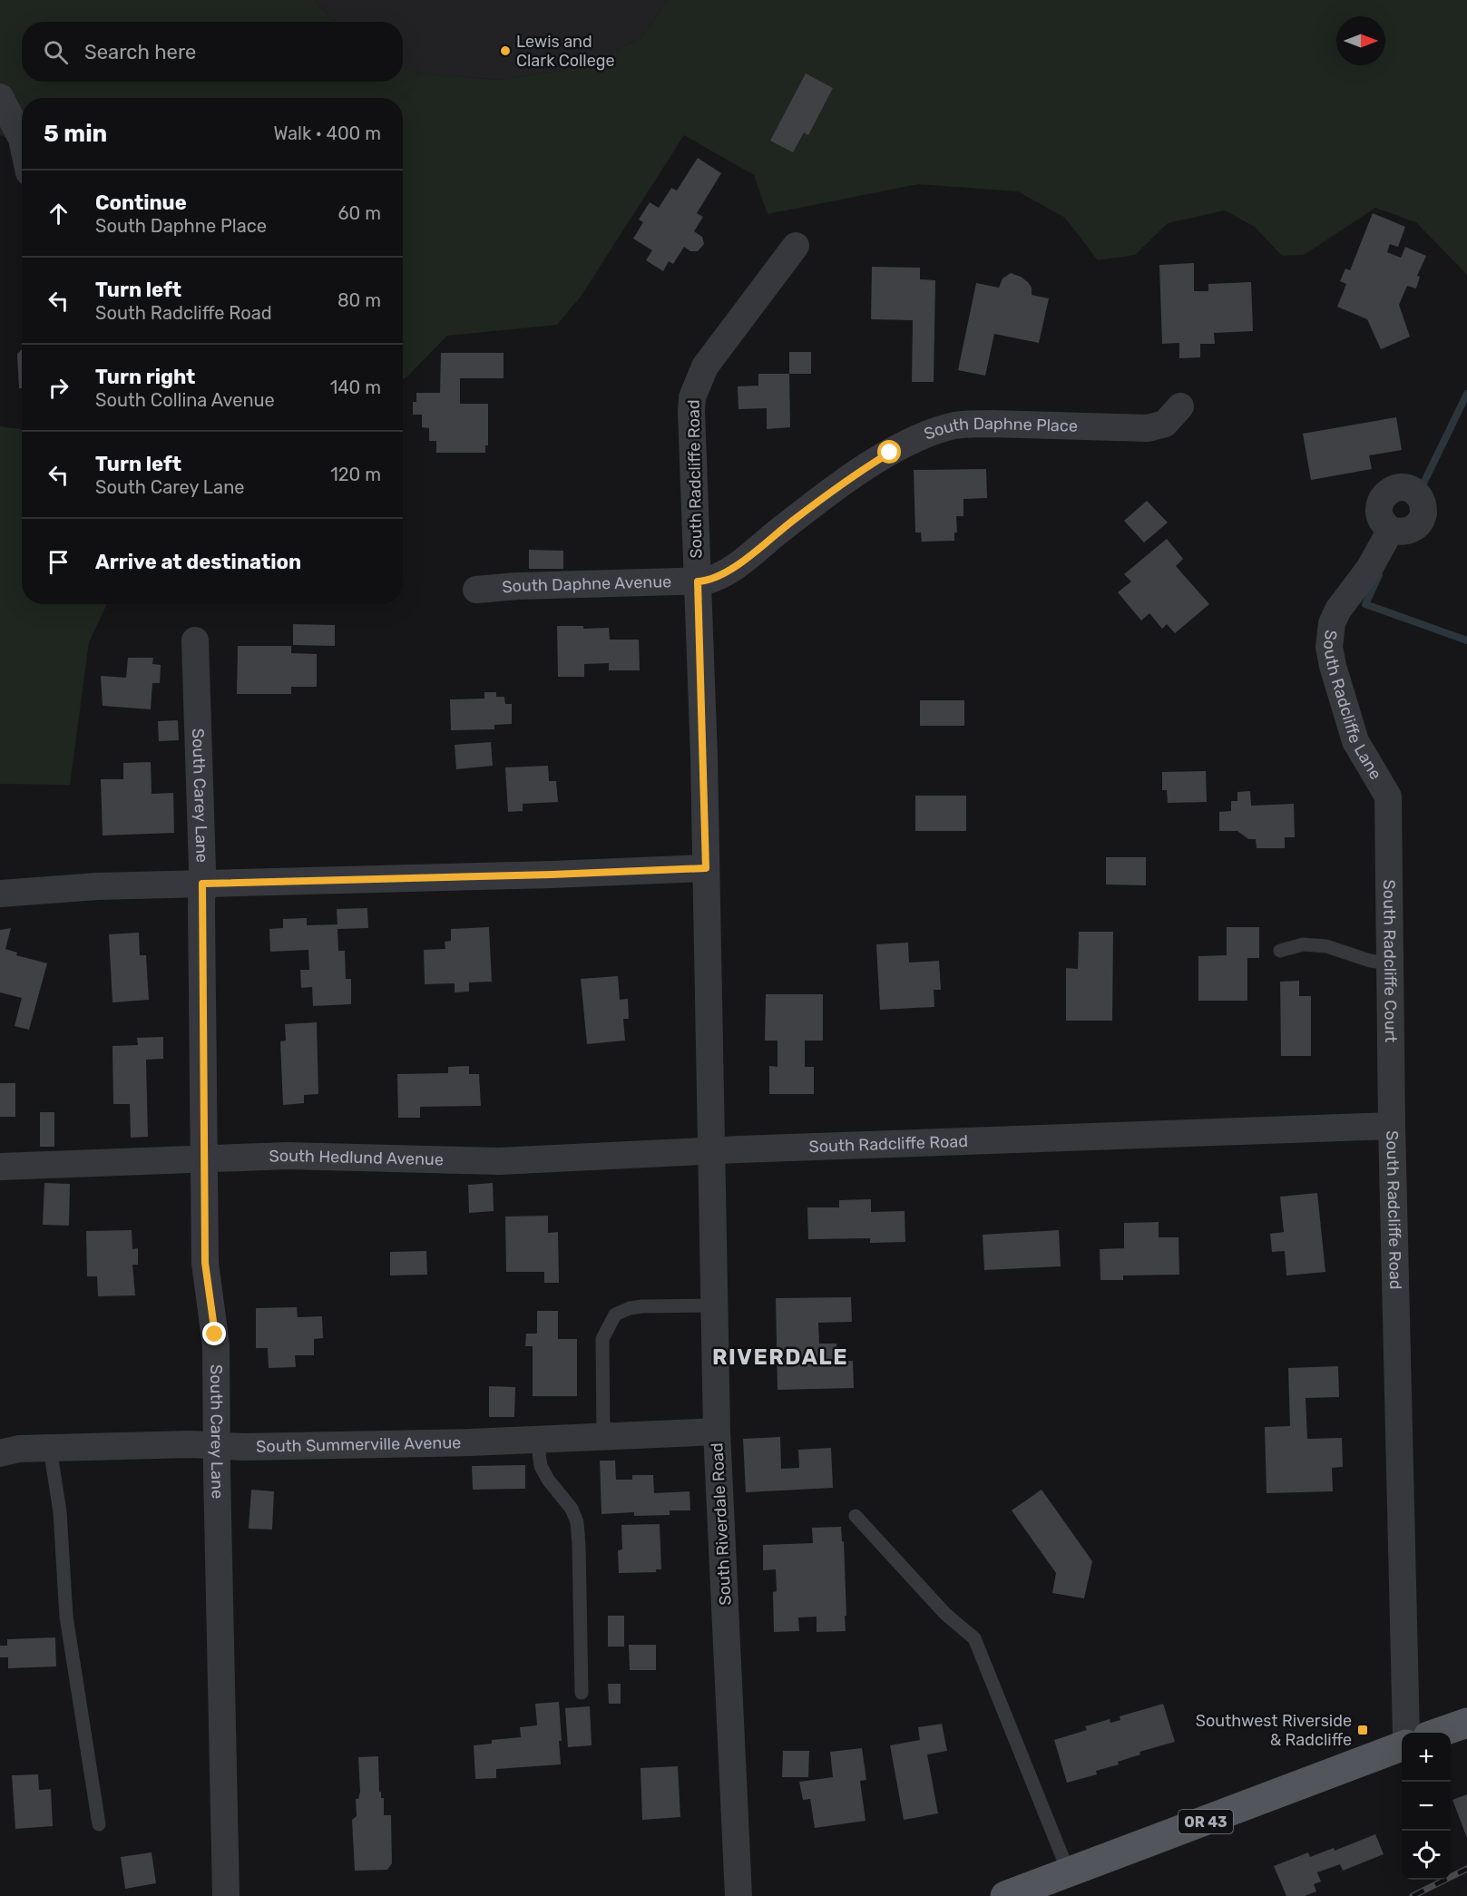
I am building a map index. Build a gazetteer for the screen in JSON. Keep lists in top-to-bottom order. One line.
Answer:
{"streets":{"main road":["OR 43"],"street":["South Daphne Place","South Radcliffe Road","South Daphne Avenue","South Radcliffe Lane","South Carey Lane","South Radcliffe Court","South Hedlund Avenue","South Summerville Avenue","South Riverdale Road"]},"crossings":[["South Daphne Place","South Radcliffe Road"],["South Daphne Place","South Daphne Avenue"],["South Radcliffe Road","South Daphne Avenue"],["South Radcliffe Road","South Radcliffe Court"],["South Radcliffe Road","South Hedlund Avenue"],["South Radcliffe Road","South Riverdale Road"],["South Radcliffe Lane","South Radcliffe Court"],["South Carey Lane","South Hedlund Avenue"],["South Carey Lane","South Summerville Avenue"],["South Hedlund Avenue","South Riverdale Road"],["South Summerville Avenue","South Riverdale Road"]],"districts":["RIVERDALE"],"places":{"other":["Lewis and Clark College"],"transit":["Southwest Riverside & Radcliffe"]},"north":"right","page":{"search":"Search here","heading":["5 min","Walk · 400 m"],"list":[["Continue","South Daphne Place","60 m"],["Turn left","South Radcliffe Road","80 m"],["Turn right","South Collina Avenue","140 m"],["Turn left","South Carey Lane","120 m"],"Arrive at destination"],"map_buttons":["+","−"]}}
